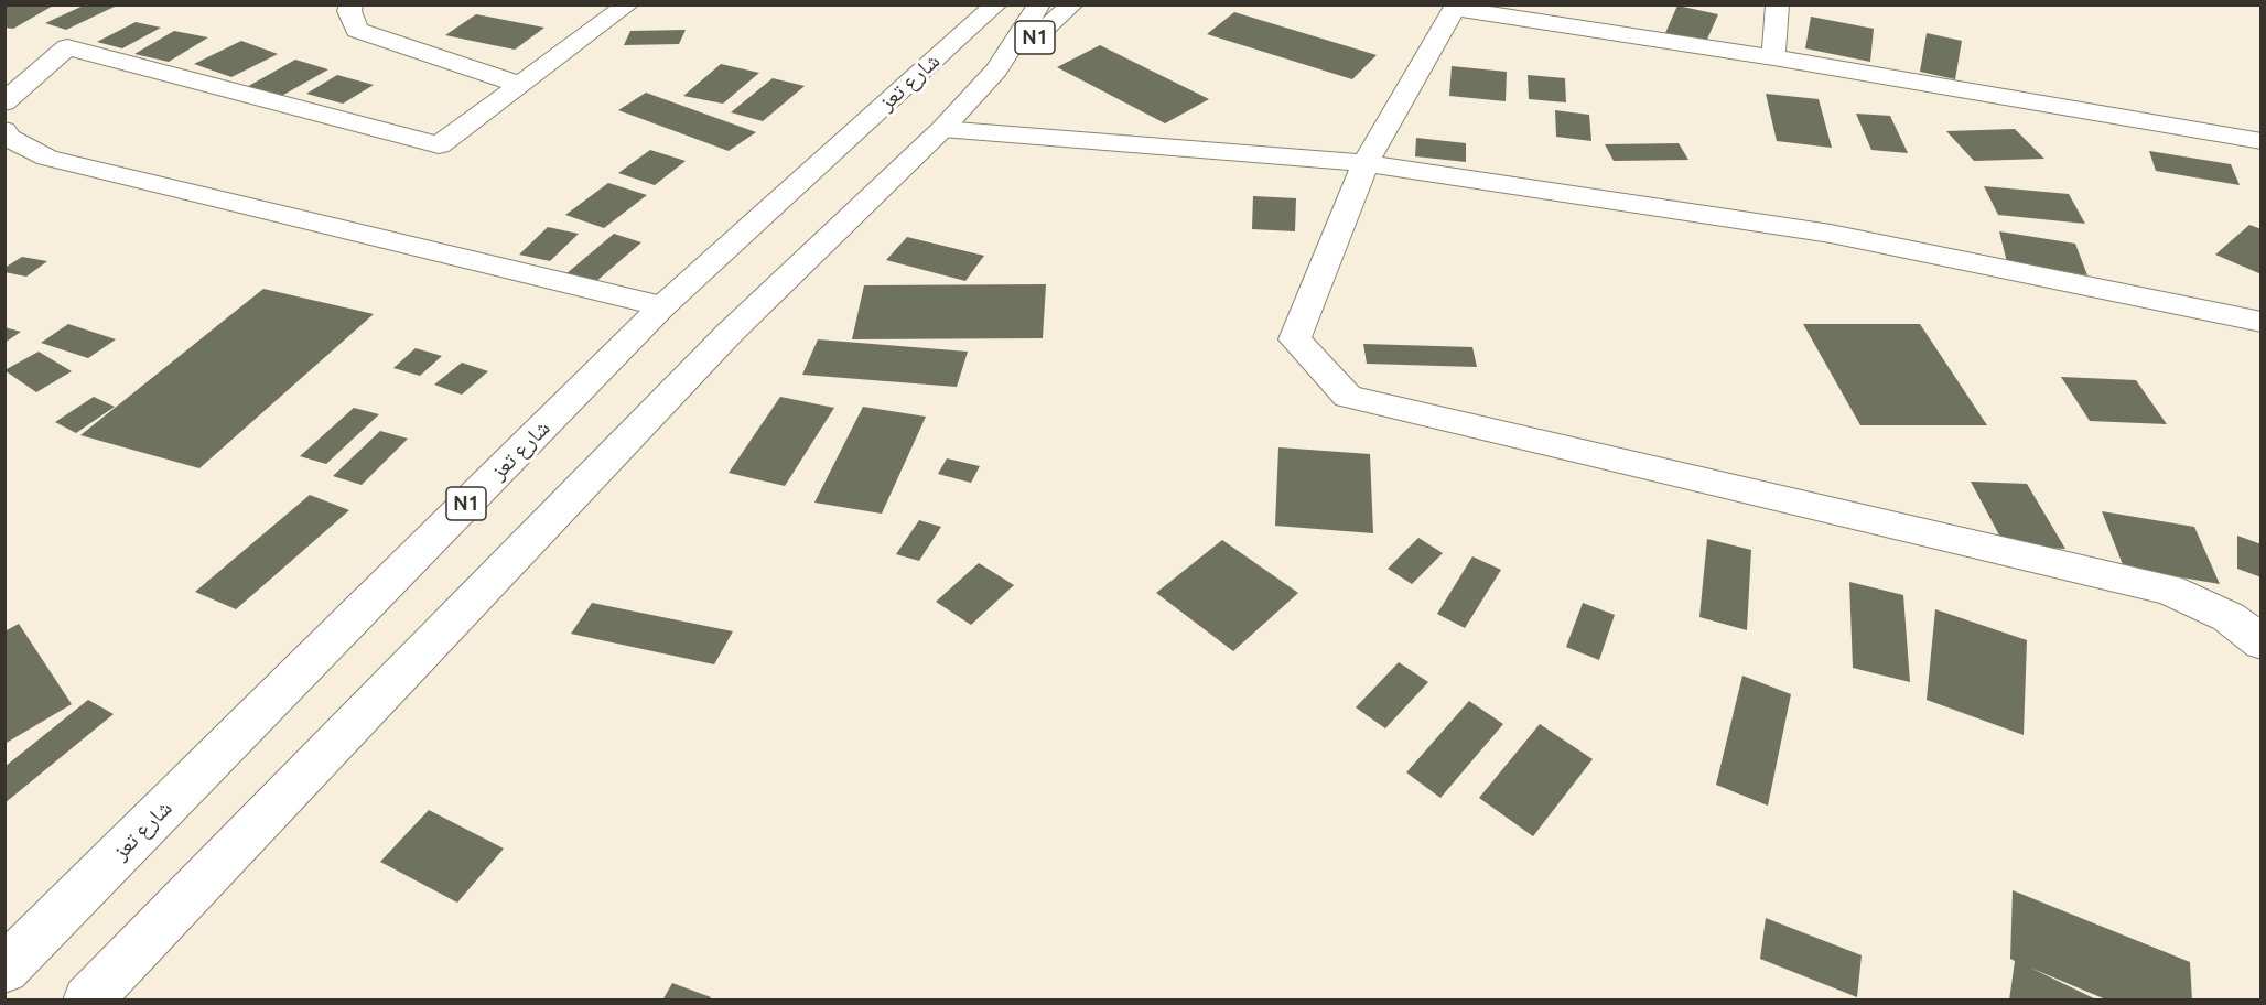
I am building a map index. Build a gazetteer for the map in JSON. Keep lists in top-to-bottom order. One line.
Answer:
{"streets":{"main road":["N1","شارع تعز"]},"crossings":[["N1","شارع تعز"]]}
